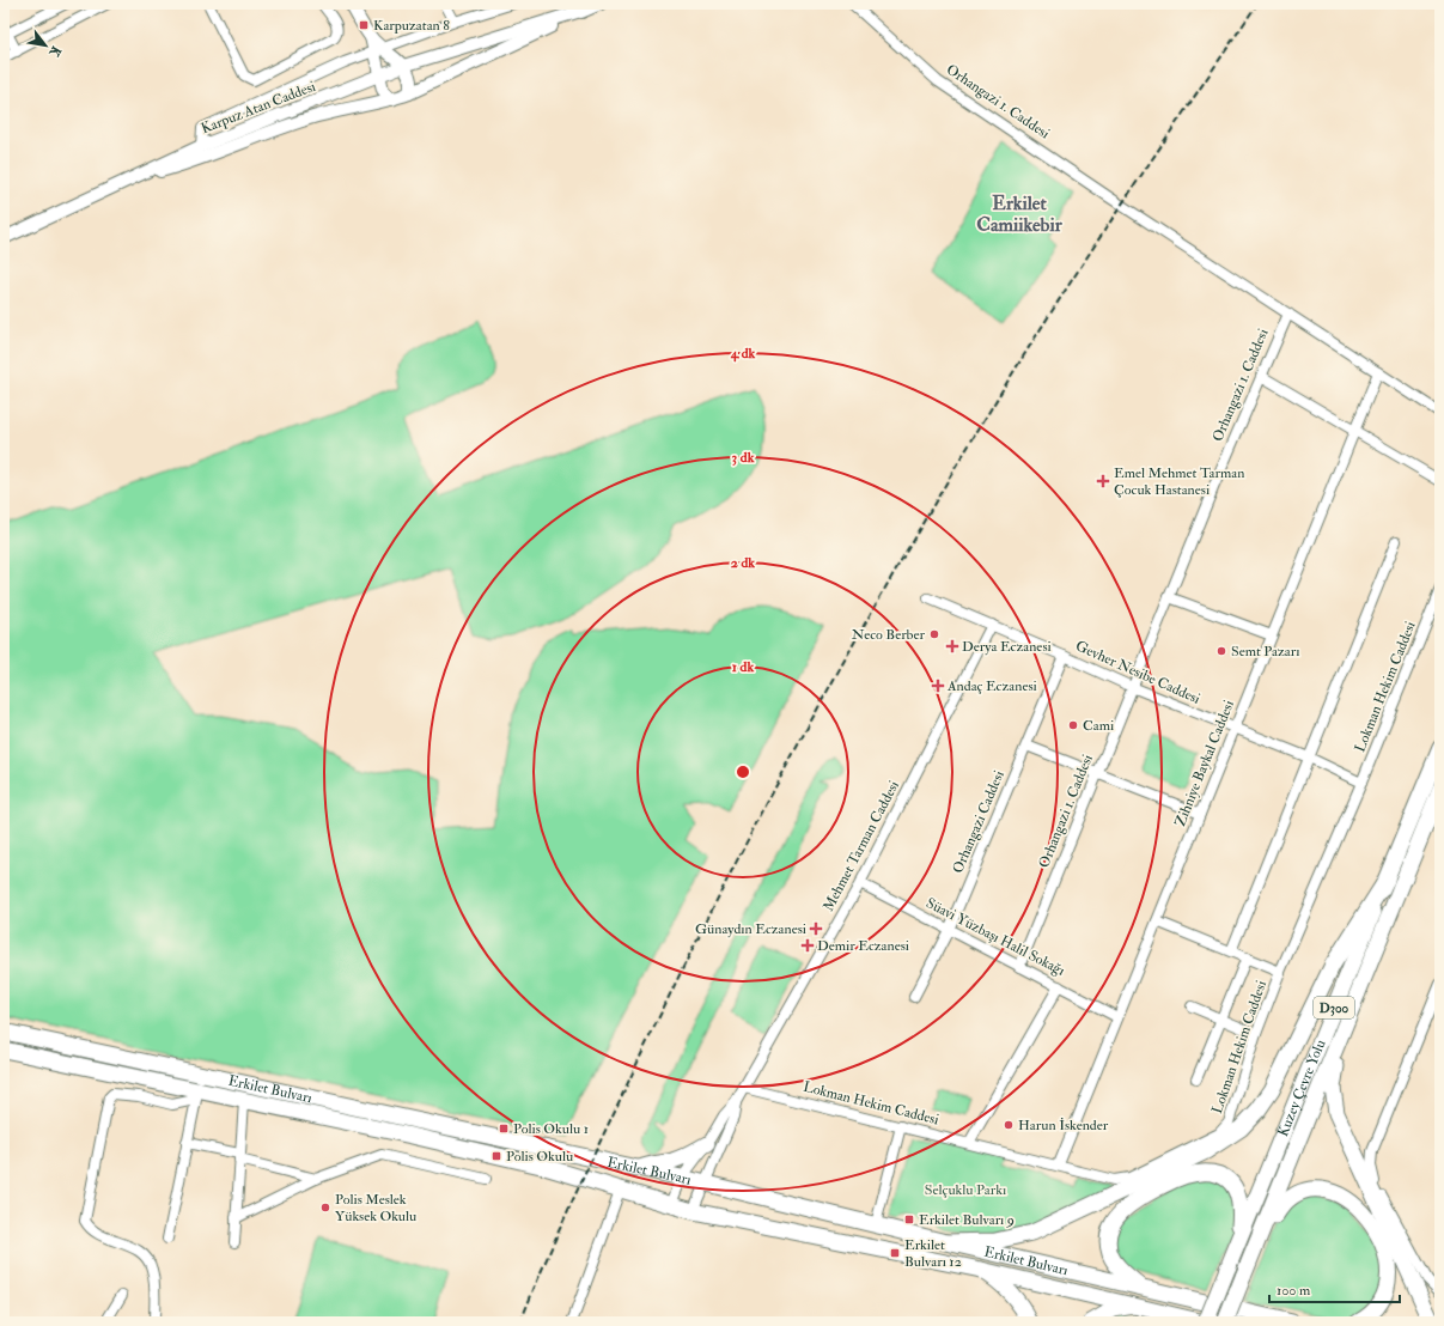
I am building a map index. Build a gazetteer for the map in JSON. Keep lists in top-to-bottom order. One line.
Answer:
{"streets":{"main road":["D300","Erkilet Bulvarı","Kuzey Çevre Yolu"],"street":["Orhangazi 1. Caddesi","Karpuz Atan Caddesi","Gevher Nesibe Caddesi","Lokman Hekim Caddesi","Zihniye Baykal Caddesi","Orhangazi Caddesi","Mehmet Tarman Caddesi","Süavi Yüzbaşı Halil Sokağı"]},"crossings":[["Orhangazi 1. Caddesi","Gevher Nesibe Caddesi"],["Orhangazi 1. Caddesi","Süavi Yüzbaşı Halil Sokağı"],["Gevher Nesibe Caddesi","Lokman Hekim Caddesi"],["Gevher Nesibe Caddesi","Zihniye Baykal Caddesi"],["Gevher Nesibe Caddesi","Orhangazi Caddesi"],["Gevher Nesibe Caddesi","Mehmet Tarman Caddesi"],["Lokman Hekim Caddesi","Zihniye Baykal Caddesi"],["Lokman Hekim Caddesi","Mehmet Tarman Caddesi"],["Zihniye Baykal Caddesi","Süavi Yüzbaşı Halil Sokağı"],["Orhangazi Caddesi","Süavi Yüzbaşı Halil Sokağı"],["Mehmet Tarman Caddesi","Süavi Yüzbaşı Halil Sokağı"],["Mehmet Tarman Caddesi","Erkilet Bulvarı"],["Erkilet Bulvarı","Kuzey Çevre Yolu"]],"districts":["Erkilet Camiikebir"],"parks":["Selçuklu Parkı"],"places":{"transit":["Karpuzatan 8","Polis Okulu 1","Polis Okulu","Erkilet Bulvarı 9","Erkilet Bulvarı 12"],"health":["Emel Mehmet Tarman Çocuk Hastanesi","Derya Eczanesi","Andaç Eczanesi","Günaydın Eczanesi","Demir Eczanesi"],"other":["Neco Berber","Semt Pazarı","Cami","Harun İskender","Polis Meslek Yüksek Okulu"]},"scale_bar":"100 m","north":"bottom right","rings":["4 dk","3 dk","2 dk","1 dk"]}
